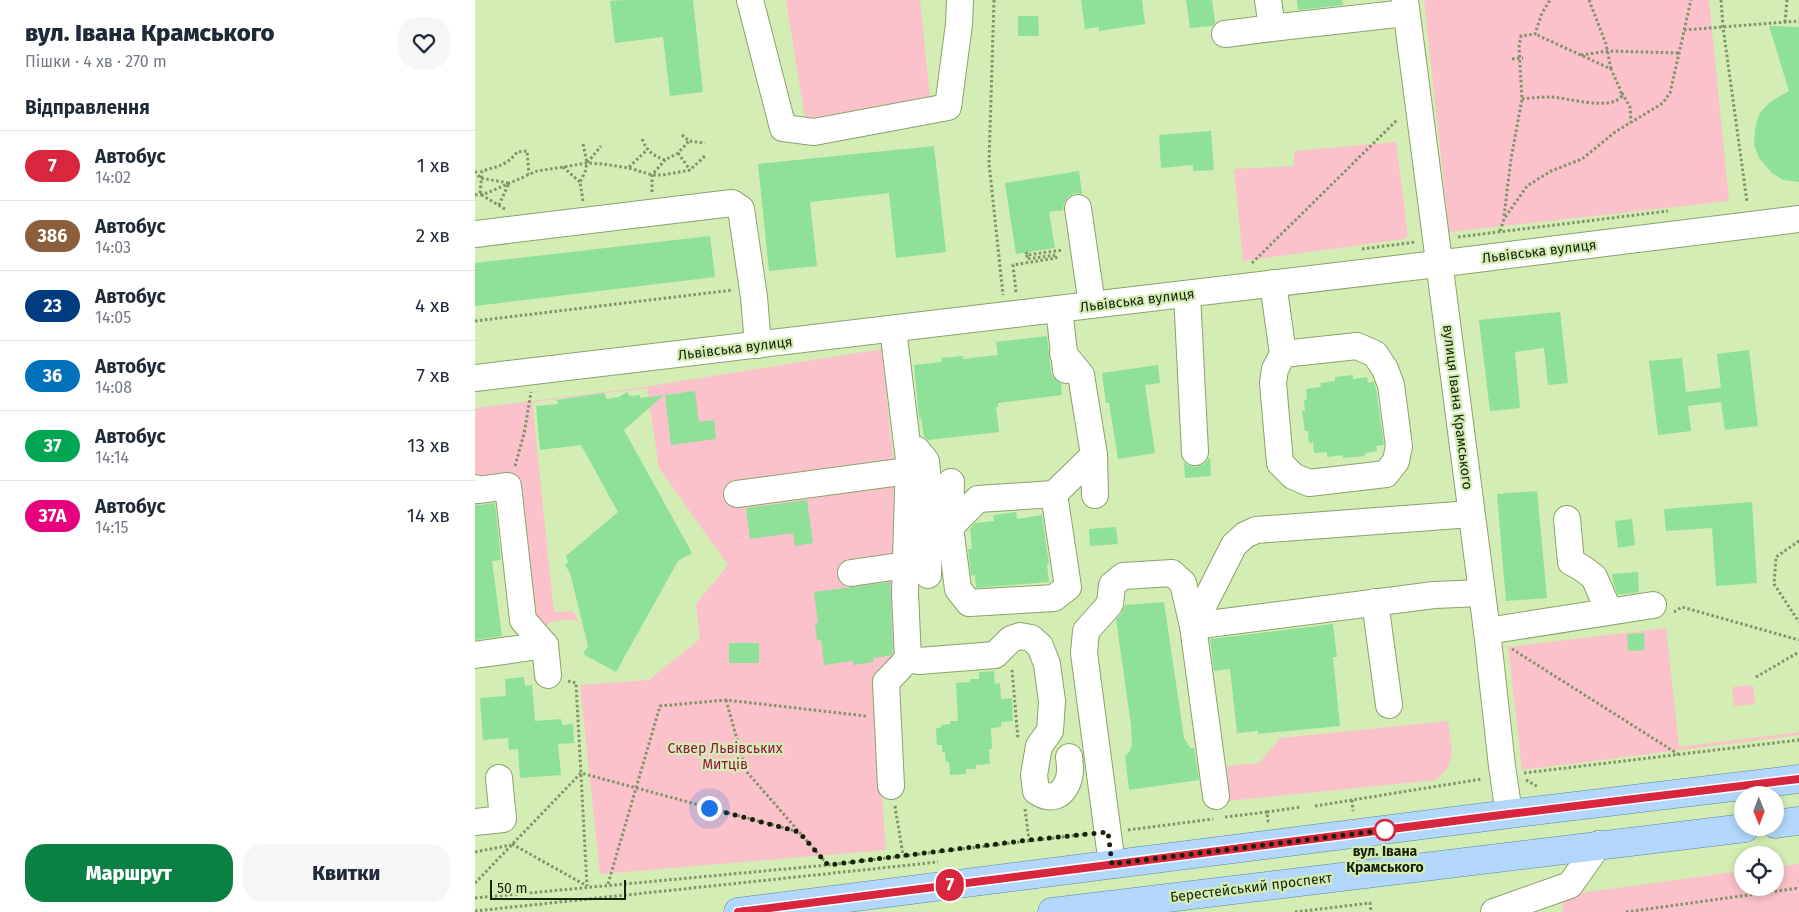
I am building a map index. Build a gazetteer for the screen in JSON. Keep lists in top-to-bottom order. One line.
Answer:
{"streets":{"main road":["Берестейський проспект"],"street":["Львівська вулиця","вулиця Івана Крамського"]},"crossings":[["Львівська вулиця","вулиця Івана Крамського"]],"parks":["Сквер Львівських Митців"],"places":["вул. Івана Крамського"],"lines":["bus line 7"],"scale_bar":"50 m","north":"bottom","page":{"heading":[["вул. Івана Крамського","Пішки · 4 хв · 270 m"],"Відправлення"],"on_map":"7","list":[{"mark":"7","name":"Автобус","note":"14:02","value":"1 хв"},{"mark":"386","name":"Автобус","note":"14:03","value":"2 хв"},{"mark":"23","name":"Автобус","note":"14:05","value":"4 хв"},{"mark":"36","name":"Автобус","note":"14:08","value":"7 хв"},{"mark":"37","name":"Автобус","note":"14:14","value":"13 хв"},{"mark":"37А","name":"Автобус","note":"14:15","value":"14 хв"}],"buttons":["Маршрут","Квитки"],"scale":"50 m"}}
